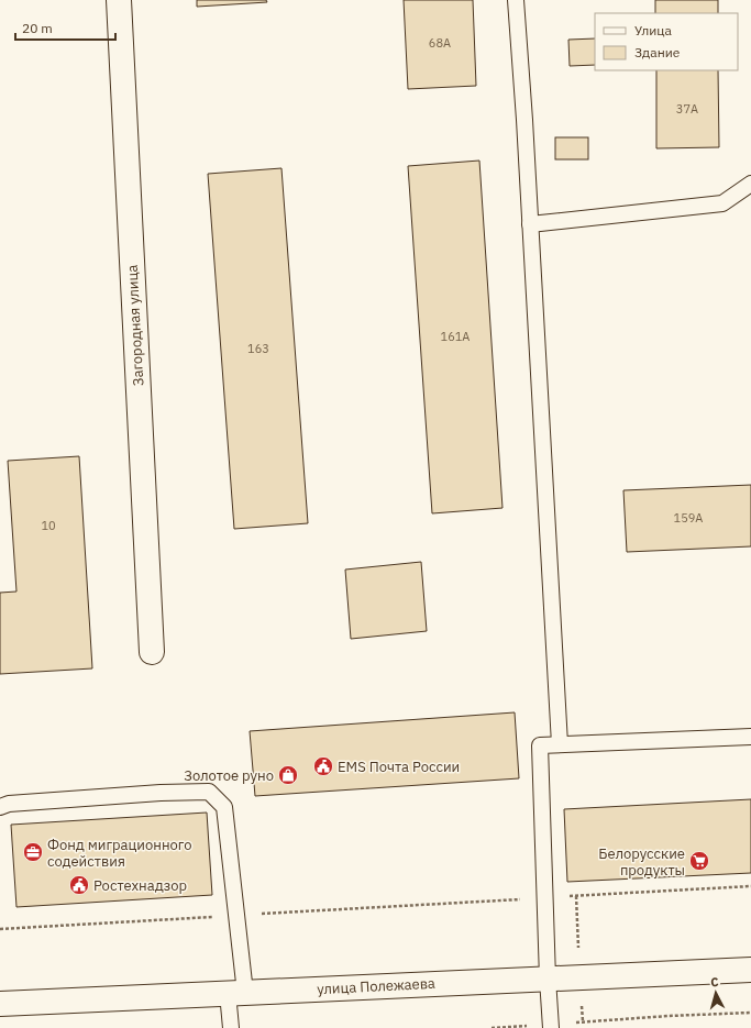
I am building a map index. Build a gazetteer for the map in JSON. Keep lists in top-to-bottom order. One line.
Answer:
{"streets":{"main road":["Загородная улица","улица Полежаева"]},"places":{"public building":["EMS Почта России","Ростехнадзор"],"shop":["Золотое руно"],"office":["Фонд миграционного содействия"],"supermarket":["Белорусские продукты"]},"house_numbers":["68А","37А","161А","163","159А","10"],"legend":["Улица","Здание"],"scale_bar":"20 m","north":"top"}
